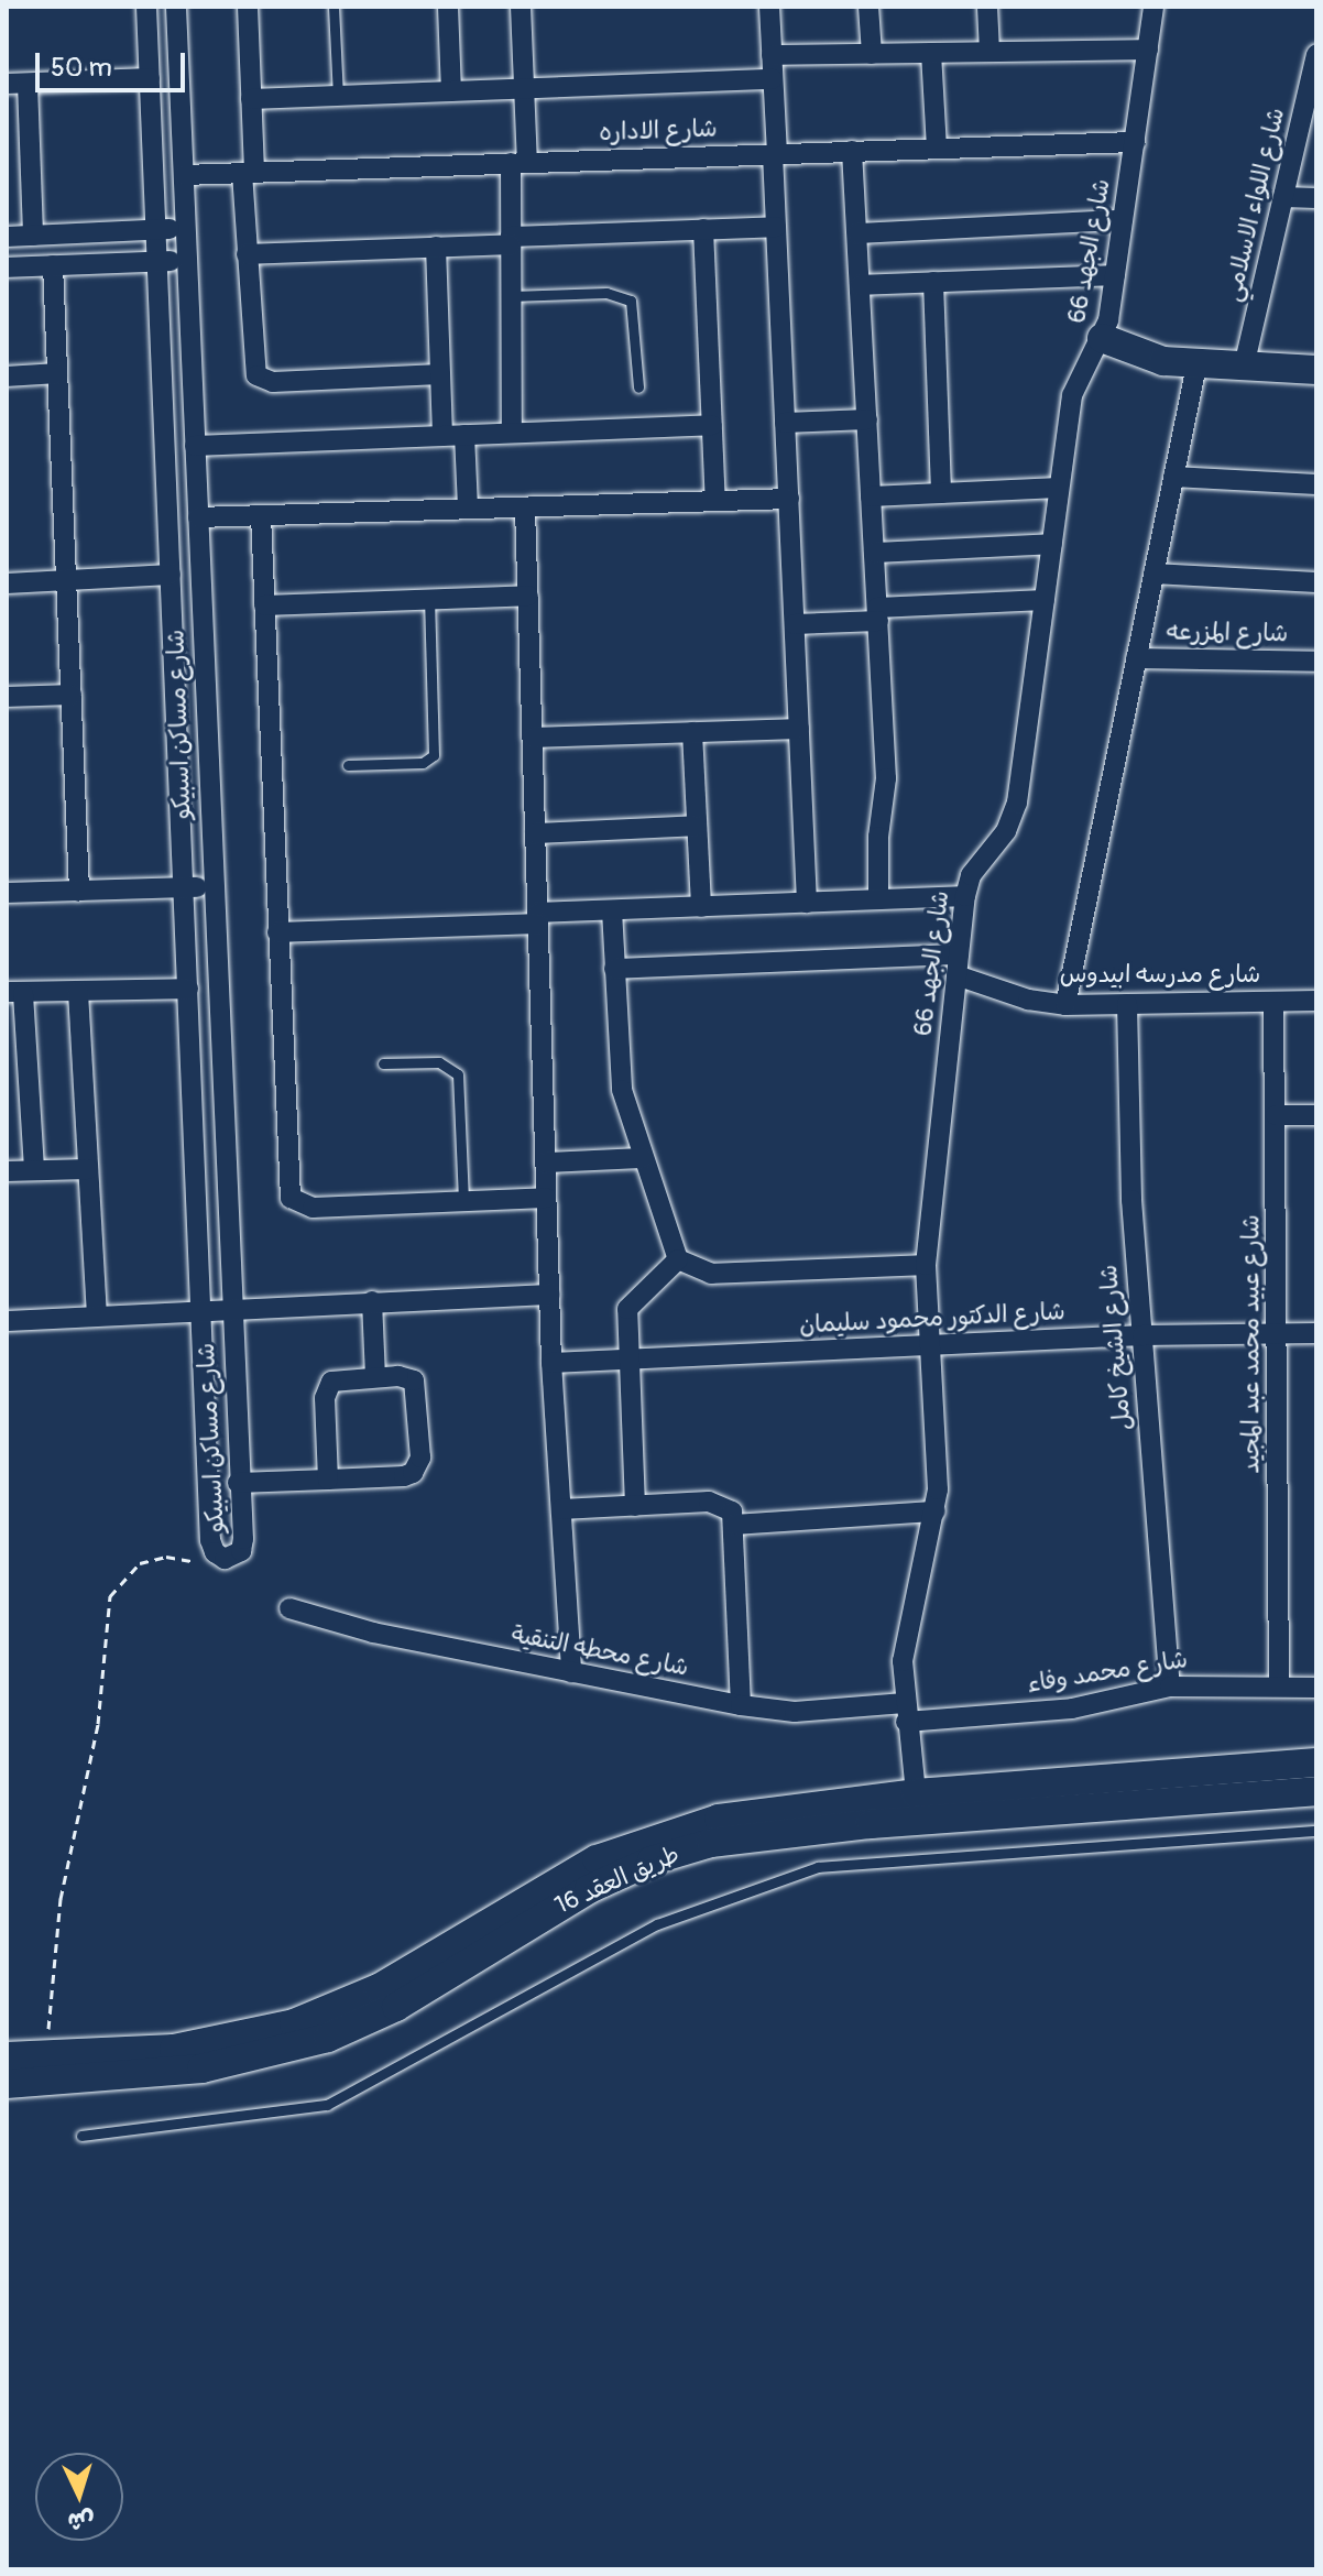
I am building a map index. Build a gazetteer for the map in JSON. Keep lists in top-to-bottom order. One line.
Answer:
{"streets":{"street":["شارع الاداره","شارع اللواء الاسلامي","شارع الجهد 66","شارع المزرعه","شارع مساكن اسبيكو","شارع مدرسه ابيدوس","شارع الدكتور محمود سليمان","شارع عبيد محمد عبد المجيد","شارع الشيخ كامل","شارع محطه التنقية","شارع محمد وفاء","طريق العقد 16"]},"crossings":[["شارع الاداره","شارع الجهد 66"],["شارع الاداره","شارع مساكن اسبيكو"],["شارع الجهد 66","شارع مدرسه ابيدوس"],["شارع الجهد 66","شارع الدكتور محمود سليمان"],["شارع الجهد 66","شارع محطه التنقية"],["شارع الجهد 66","شارع محمد وفاء"],["شارع الجهد 66","طريق العقد 16"],["شارع مدرسه ابيدوس","شارع عبيد محمد عبد المجيد"],["شارع مدرسه ابيدوس","شارع الشيخ كامل"],["شارع الدكتور محمود سليمان","شارع عبيد محمد عبد المجيد"],["شارع الدكتور محمود سليمان","شارع الشيخ كامل"],["شارع عبيد محمد عبد المجيد","شارع محمد وفاء"],["شارع الشيخ كامل","شارع محمد وفاء"],["شارع محطه التنقية","شارع محمد وفاء"]],"scale_bar":"50 m","north":"bottom"}
